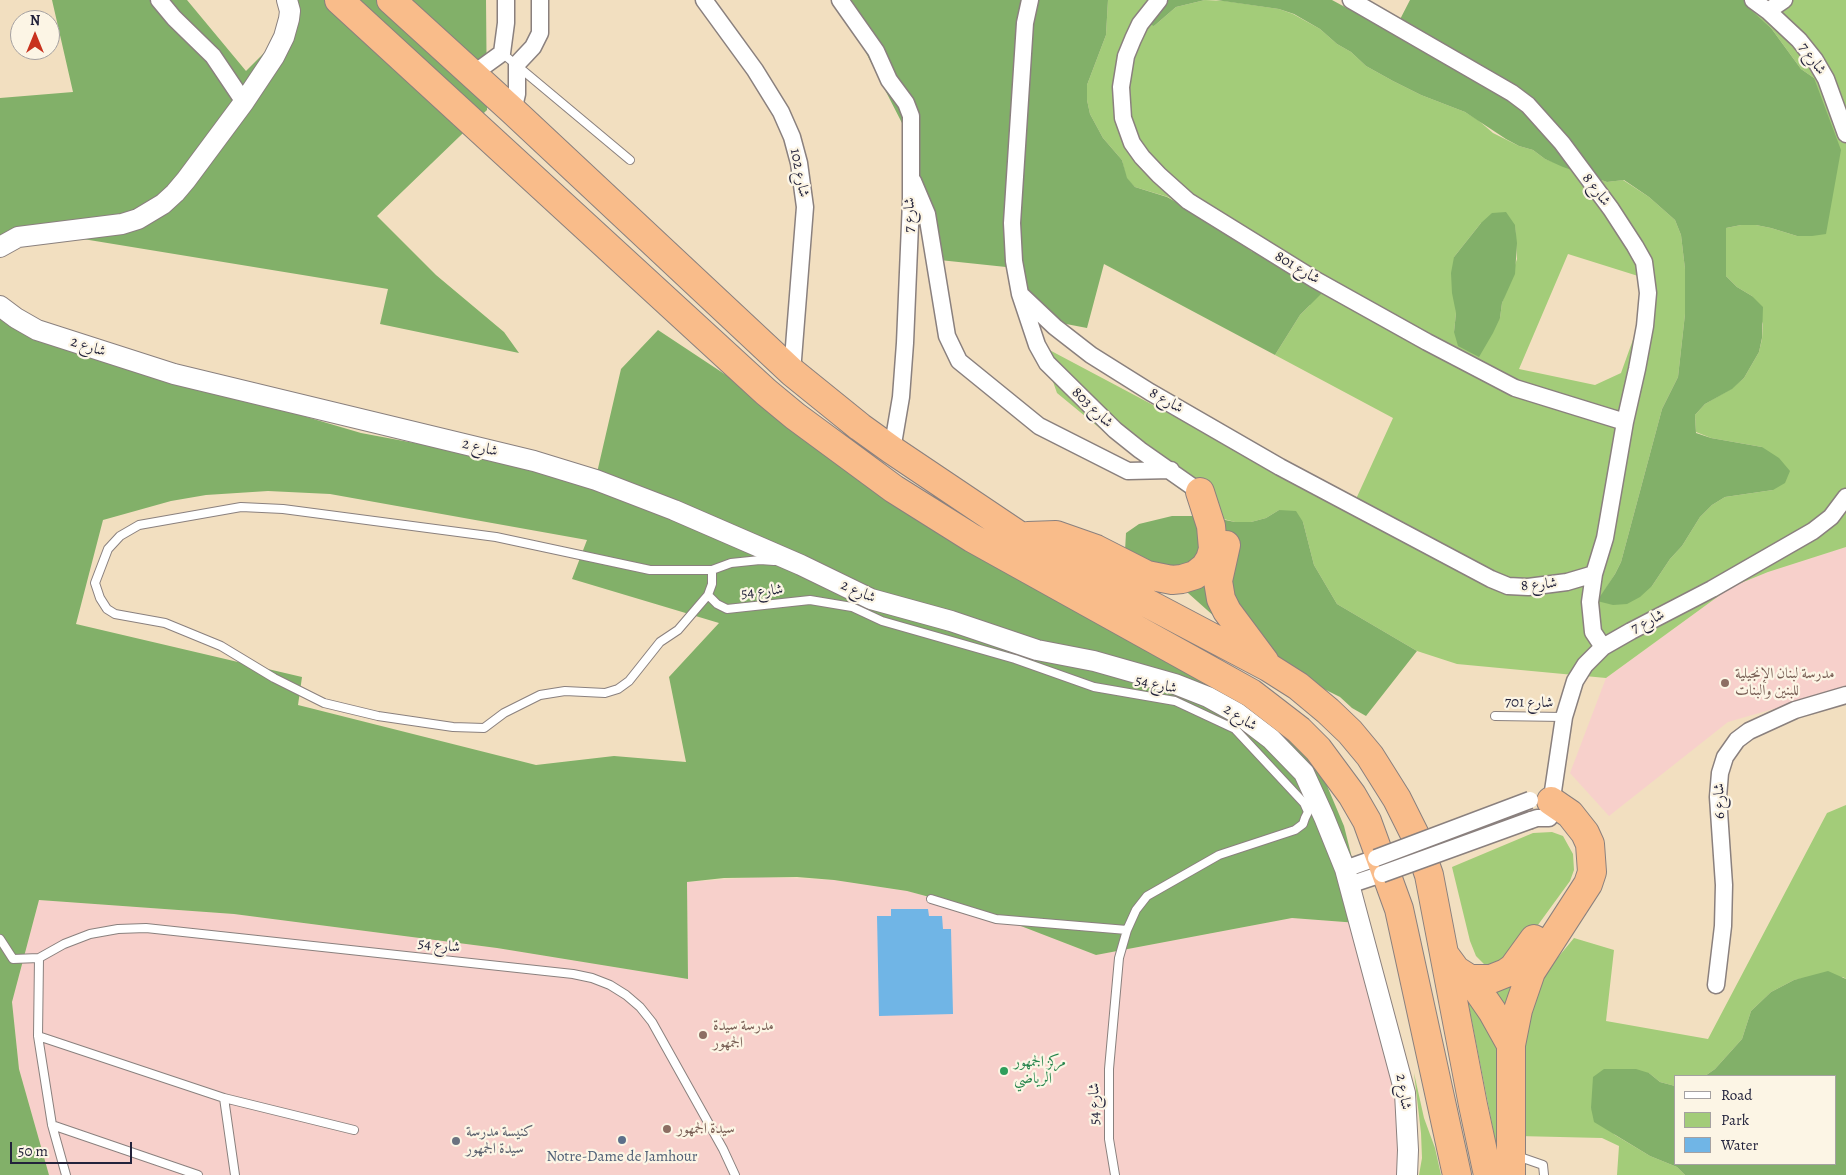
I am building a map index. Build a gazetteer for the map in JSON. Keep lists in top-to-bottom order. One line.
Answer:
{"streets":{"street":["شارع 7","شارع 102","شارع 8","شارع 801","شارع 2","شارع 803","شارع 6"],"lane":["شارع 54","شارع 701"]},"crossings":[["شارع 7","شارع 8"],["شارع 7","شارع 701"],["شارع 8","شارع 801"],["شارع 8","شارع 803"],["شارع 2","شارع 54"]],"places":["مدرسة لبنان الإنجيلية للبنين والبنات","مدرسة سيدة الجمهور","مركز الجمهور الرياضي","سيدة الجمهور","Notre-Dame de Jamhour","كنيسة مدرسة سيدة الجمهور"],"legend":["Road","Park","Water"],"scale_bar":"50 m","north":"top"}
